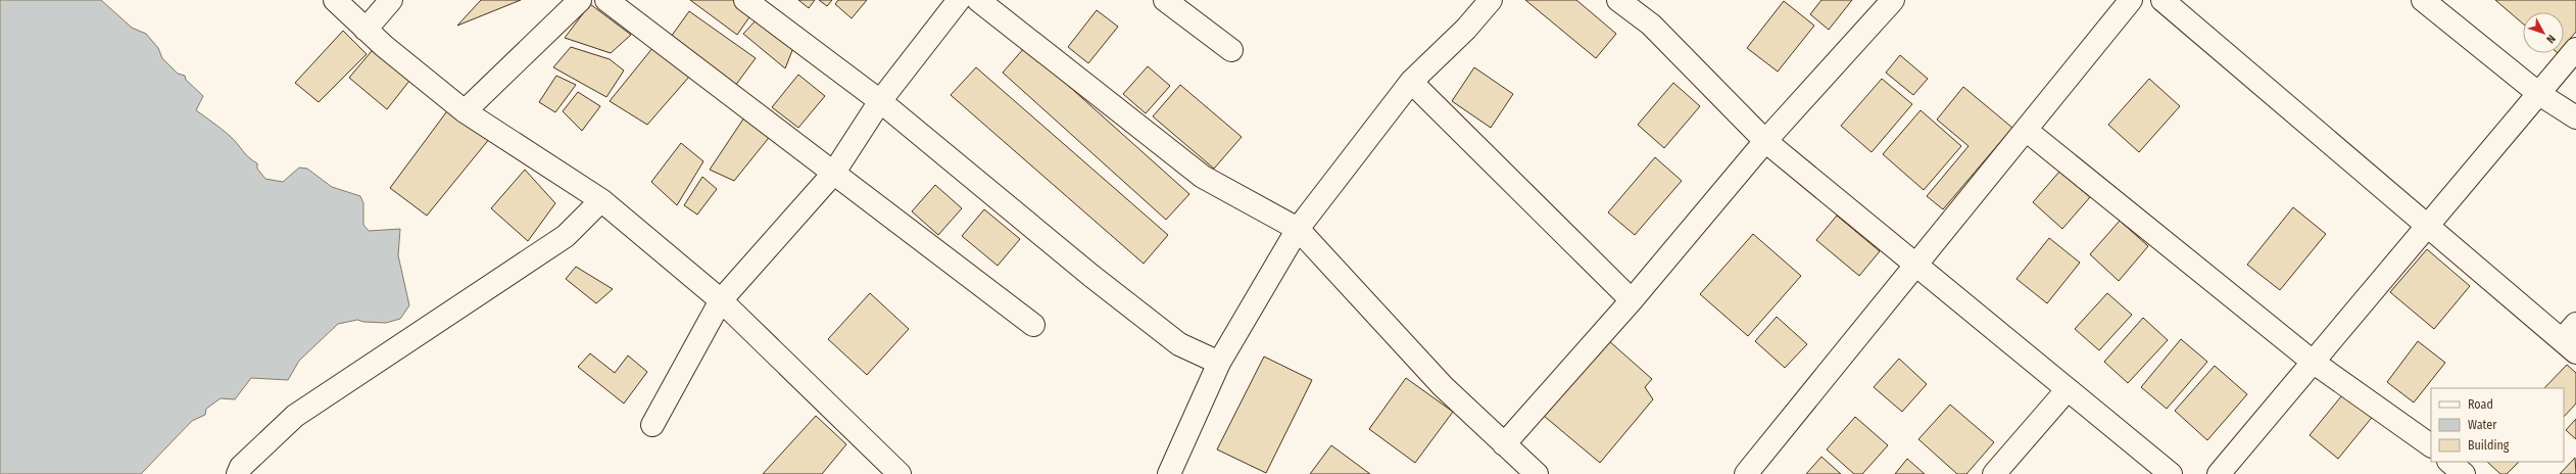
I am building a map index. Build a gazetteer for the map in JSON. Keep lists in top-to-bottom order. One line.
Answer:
{"legend":["Road","Water","Building"],"north":"bottom right"}
